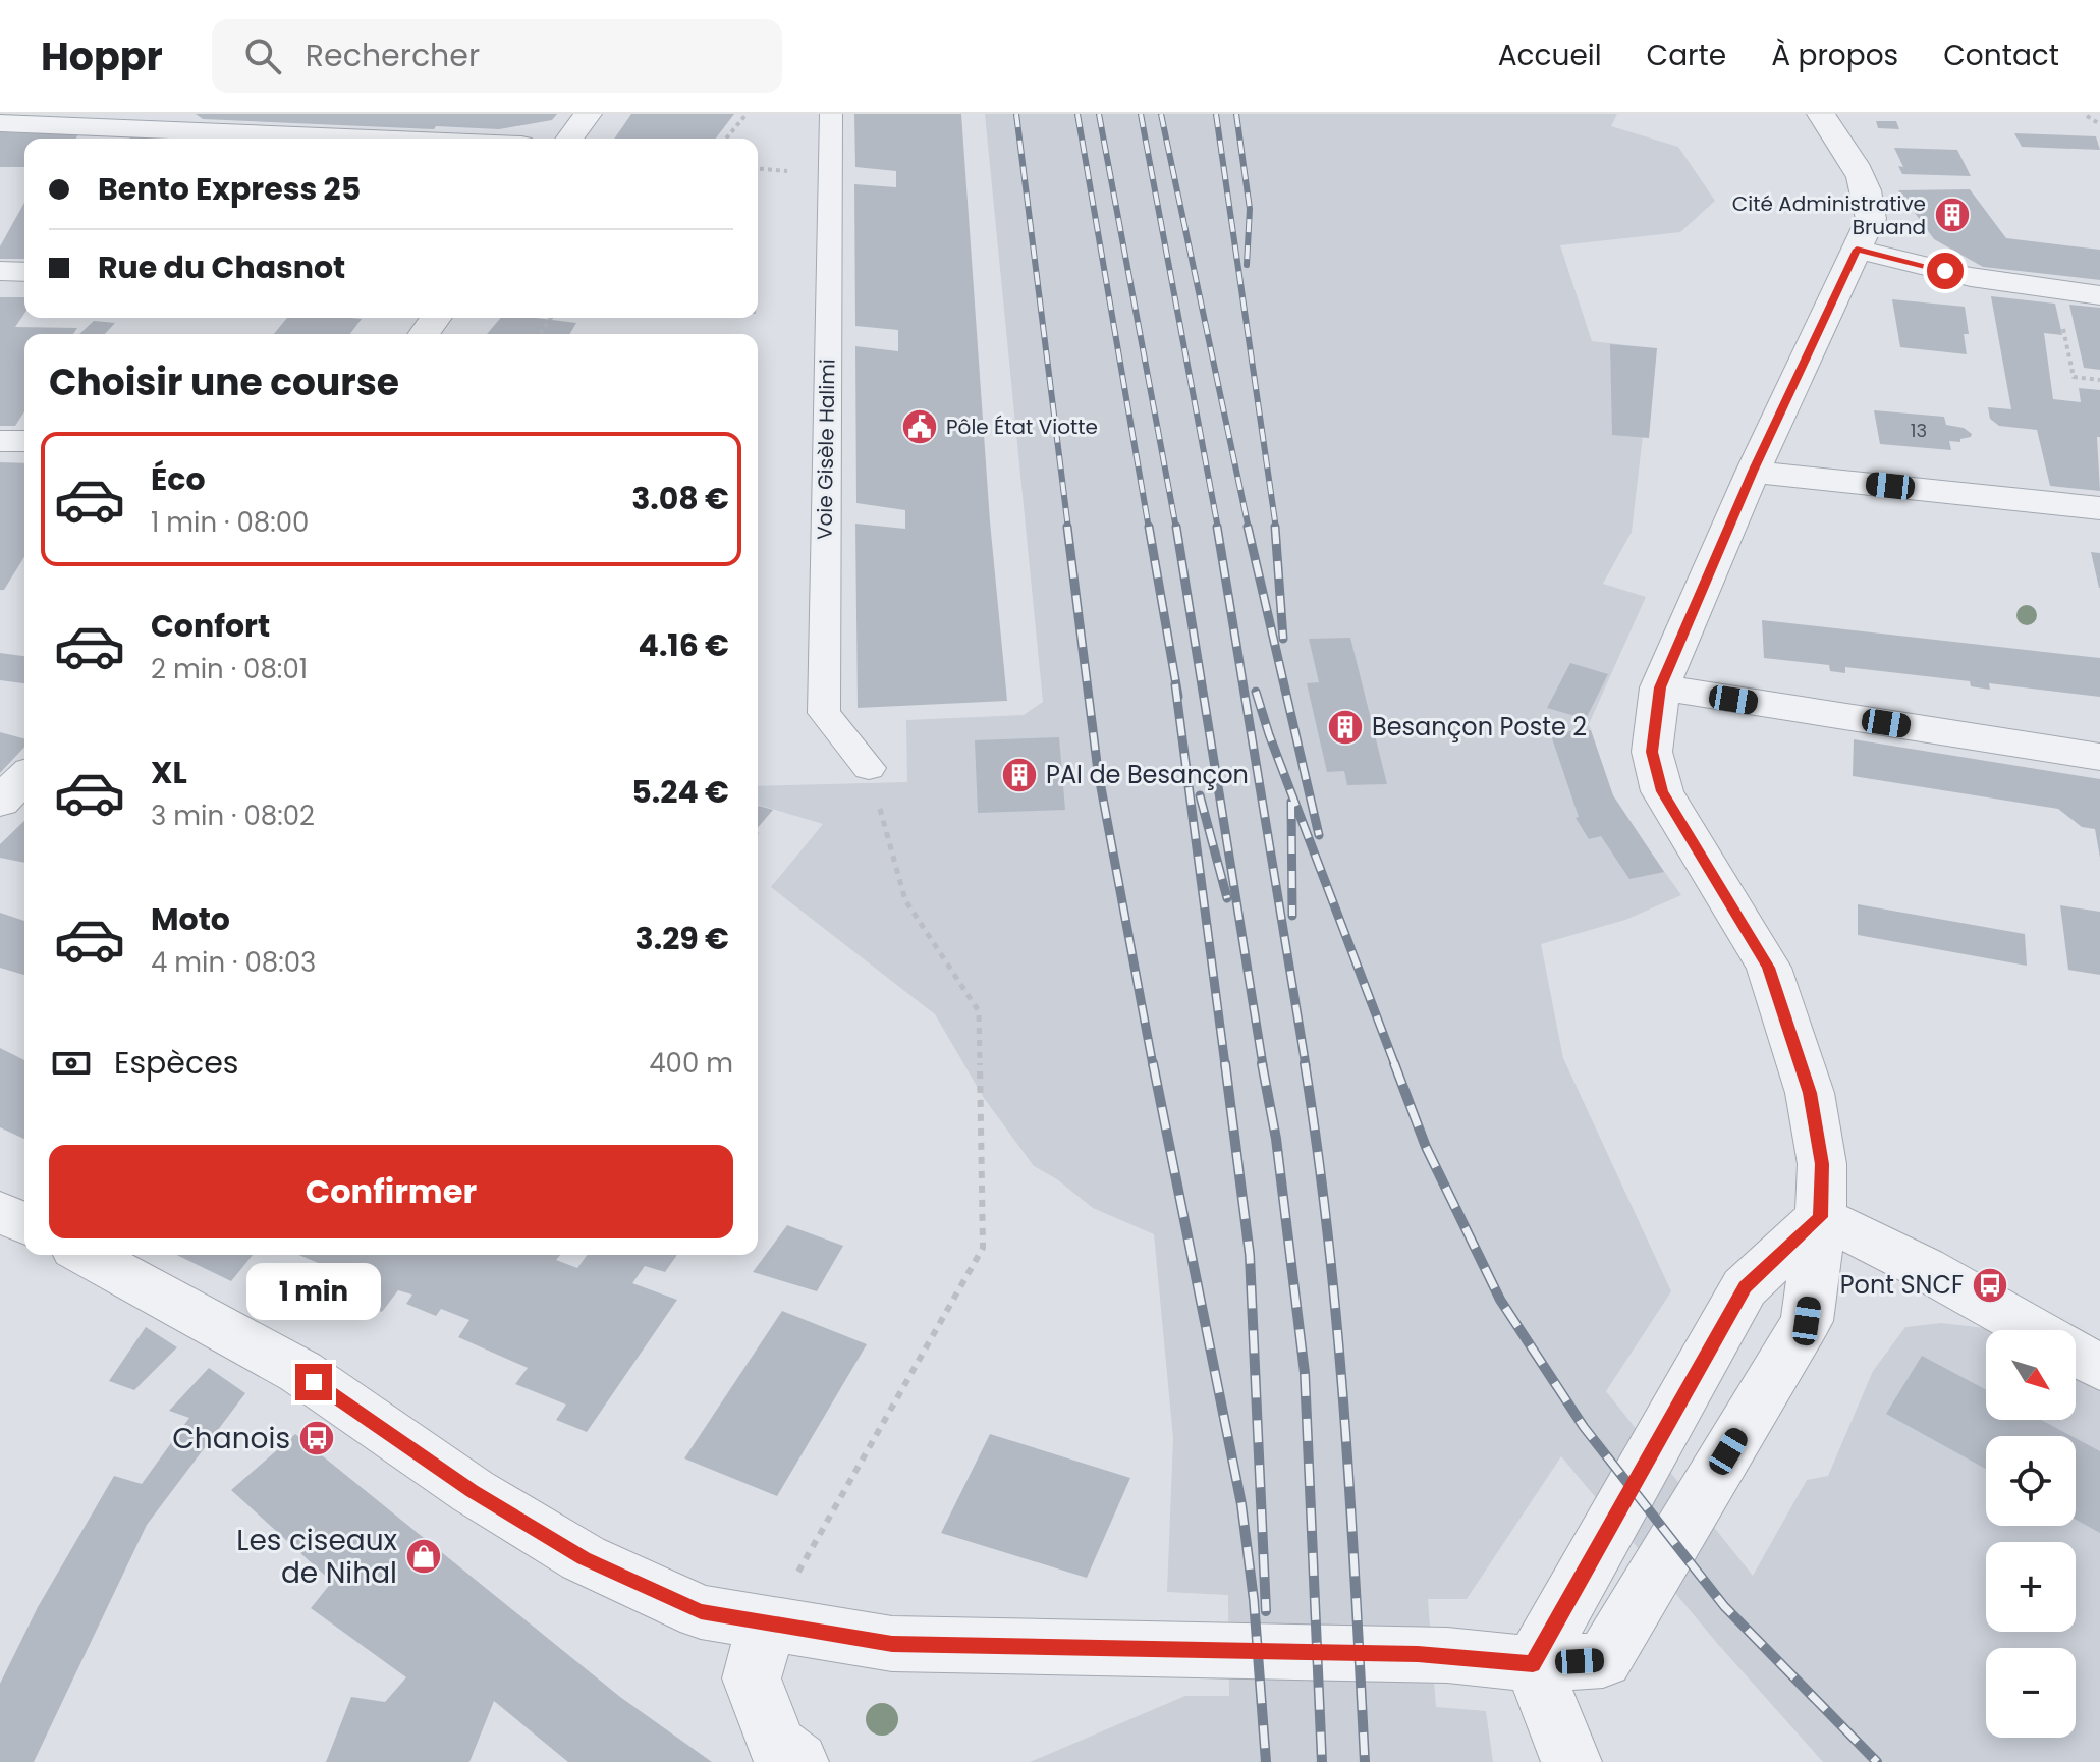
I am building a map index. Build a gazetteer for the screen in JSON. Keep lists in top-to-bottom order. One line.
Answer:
{"streets":{"street":["Voie Gisèle Halimi"]},"places":{"building":["Cité Administrative Bruand","Besançon Poste 2","PAI de Besançon"],"public building":["Pôle État Viotte"],"bus stop":["Pont SNCF","Chanois"],"shop":["Les ciseaux de Nihal"]},"house_numbers":["13"],"north":"bottom right","page":{"header":"Hoppr","search":"Rechercher","nav":["Accueil","Carte","À propos","Contact"],"banner":["Bento Express 25","Rue du Chasnot"],"heading":"Choisir une course","list":[{"name":"Éco","note":"1 min · 08:00","value":"3.08 €"},{"name":"Confort","note":"2 min · 08:01","value":"4.16 €"},{"name":"XL","note":"3 min · 08:02","value":"5.24 €"},{"name":"Moto","note":"4 min · 08:03","value":"3.29 €"}],"pay":["Espèces","400 m"],"buttons":"Confirmer","bubble":"1 min","map_buttons":["+","−"]}}
